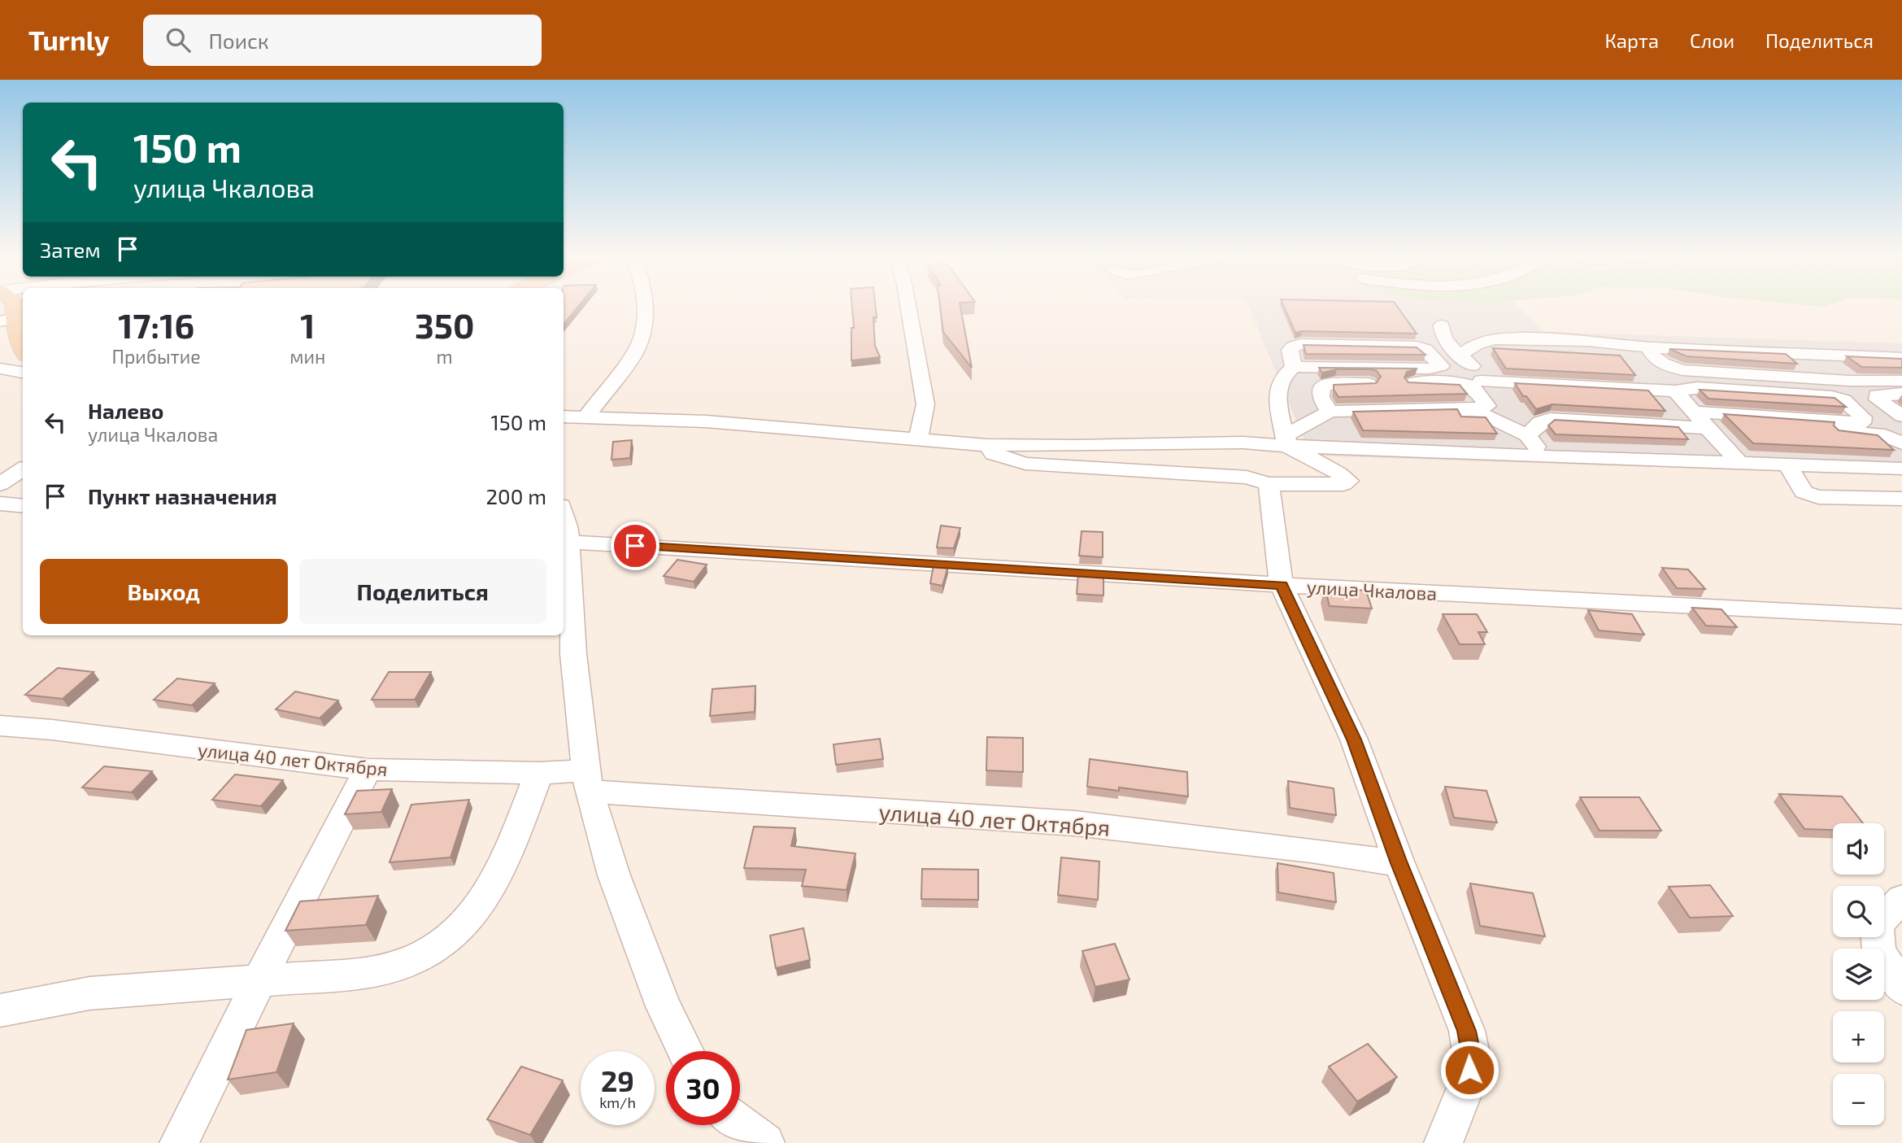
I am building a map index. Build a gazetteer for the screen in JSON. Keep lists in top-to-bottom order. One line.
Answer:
{"streets":{"street":["улица Чкалова","улица 40 лет Октября"]},"page":{"header":"Turnly","search":"Поиск","nav":["Карта","Слои","Поделиться"],"turn":["150 m","улица Чкалова"],"then":"Затем","eta":["17:16","Прибытие","1","мин","350","m"],"list":[{"name":"Налево","note":"улица Чкалова","value":"150 m"},{"name":"Пункт назначения","value":"200 m"}],"buttons":["Выход","Поделиться"],"map_buttons":["+","−"],"speed":"29 km/h","limit":"30"}}
